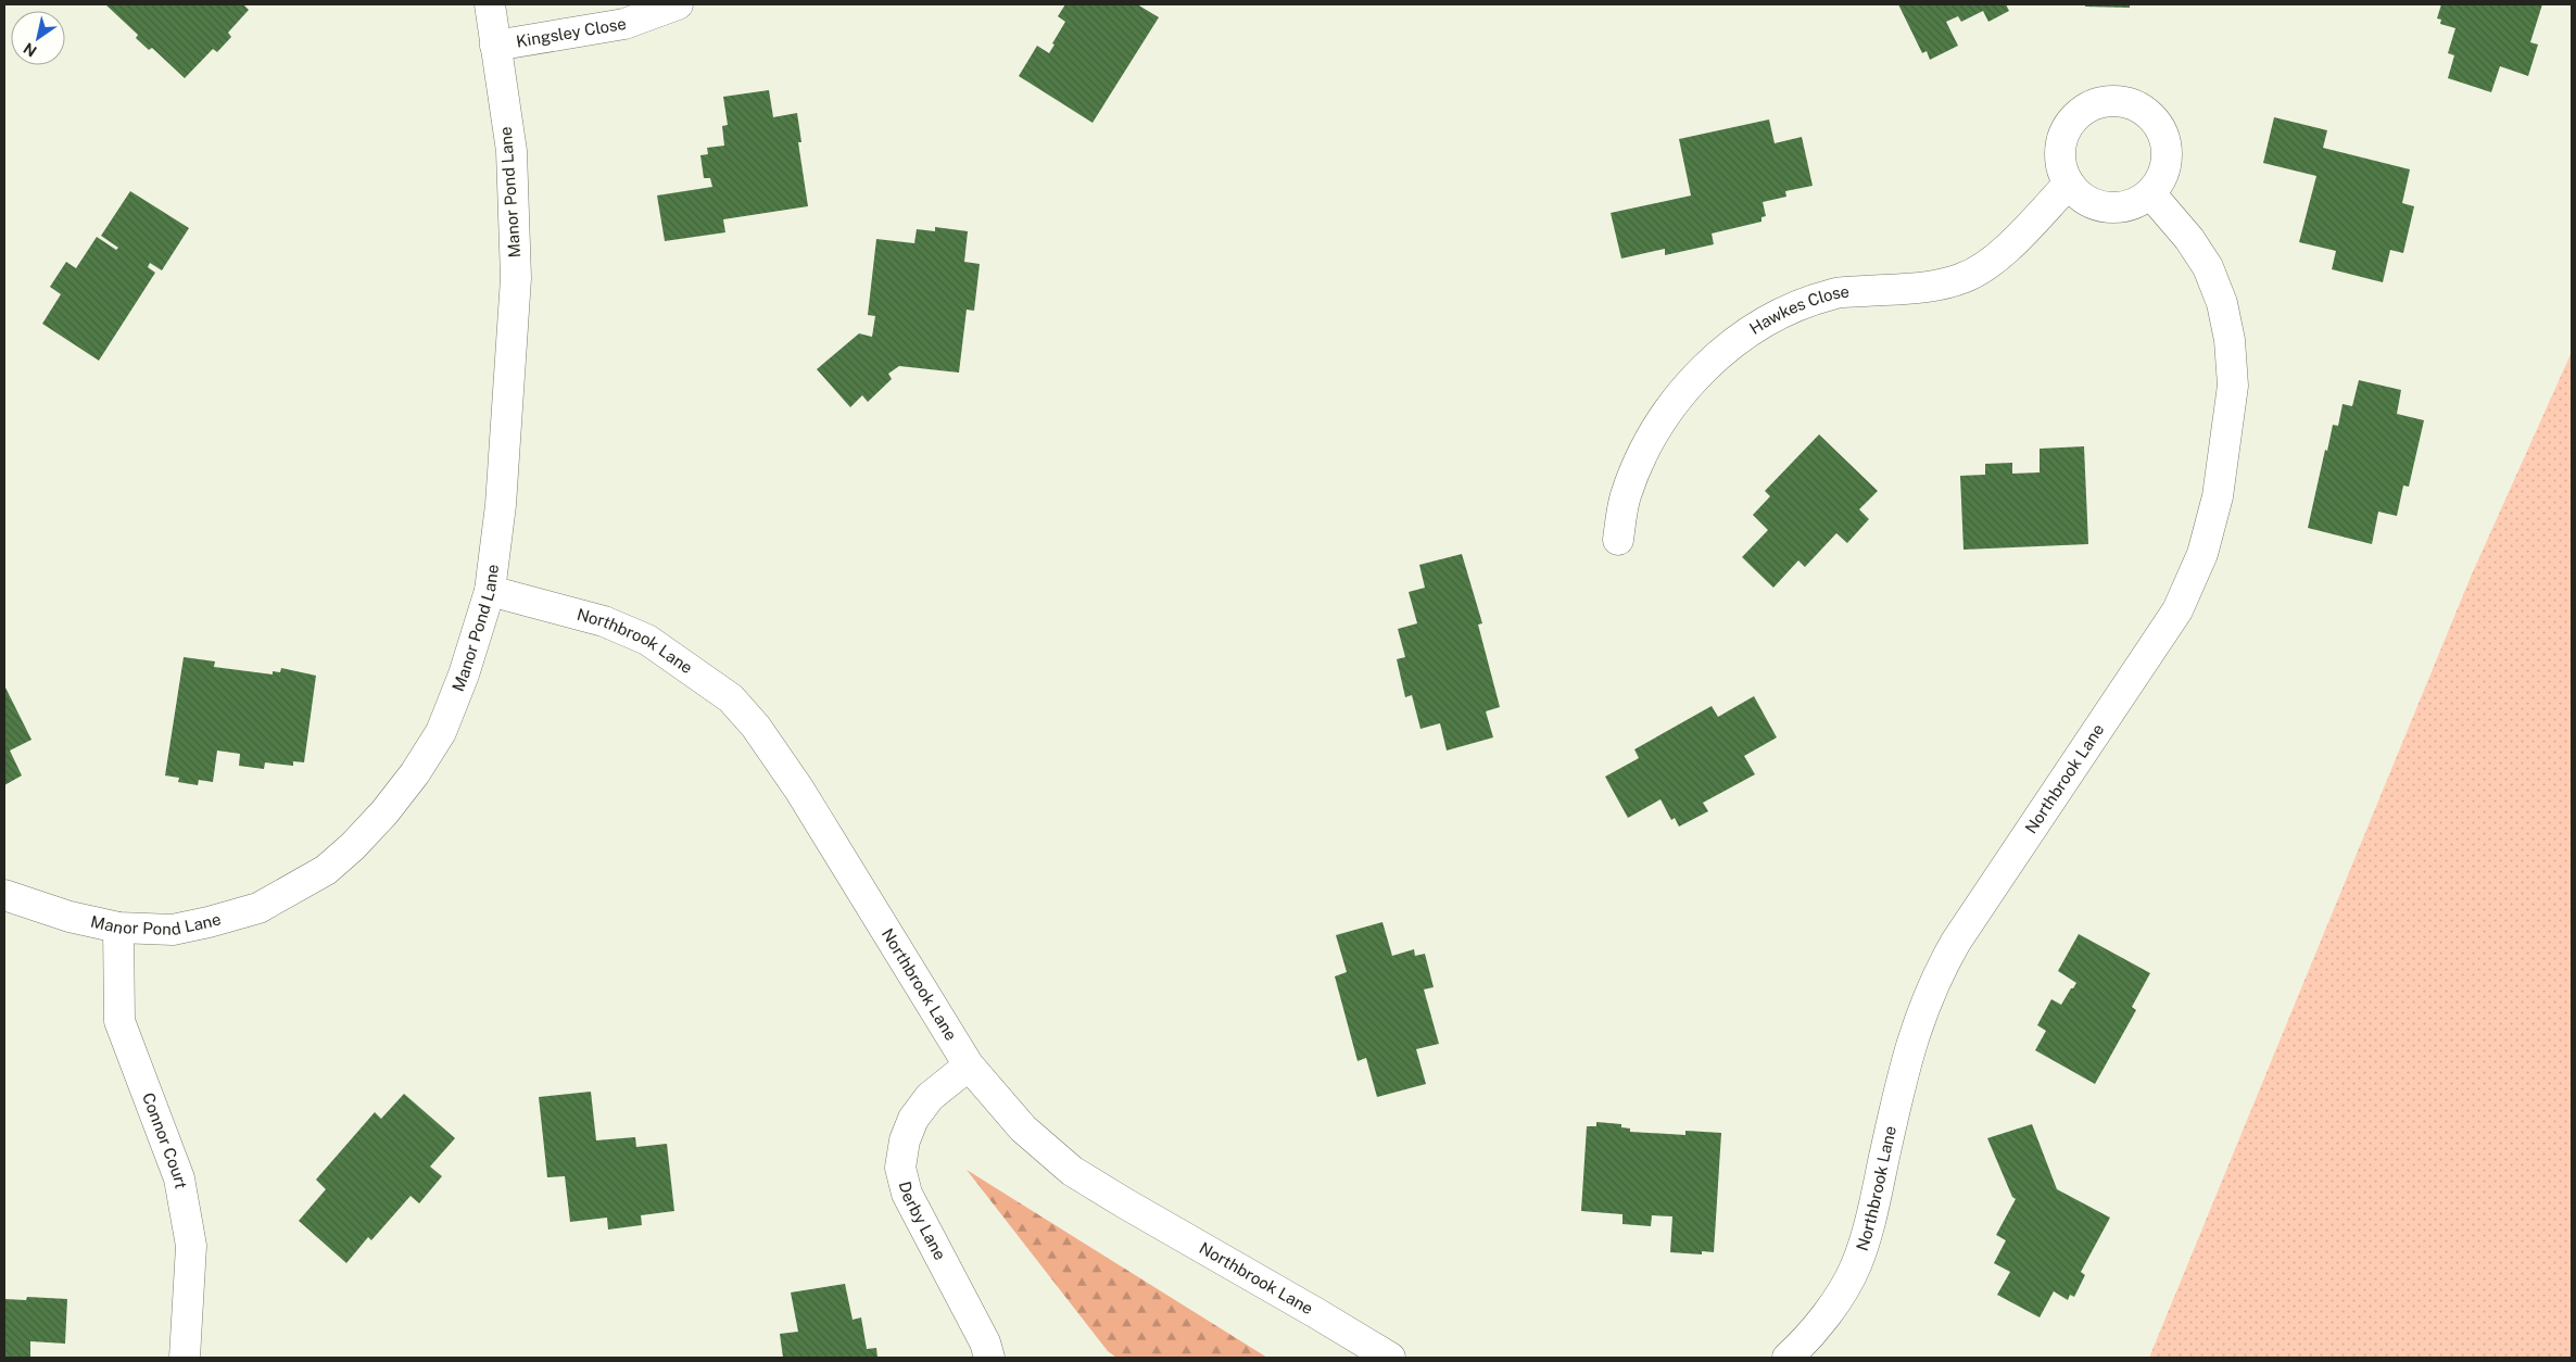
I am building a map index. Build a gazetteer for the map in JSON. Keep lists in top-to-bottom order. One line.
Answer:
{"streets":{"street":["Kingsley Close","Manor Pond Lane","Hawkes Close","Northbrook Lane","Connor Court","Derby Lane"]},"crossings":[["Kingsley Close","Manor Pond Lane"],["Manor Pond Lane","Northbrook Lane"],["Manor Pond Lane","Connor Court"],["Hawkes Close","Northbrook Lane"],["Northbrook Lane","Derby Lane"]],"north":"bottom left"}
